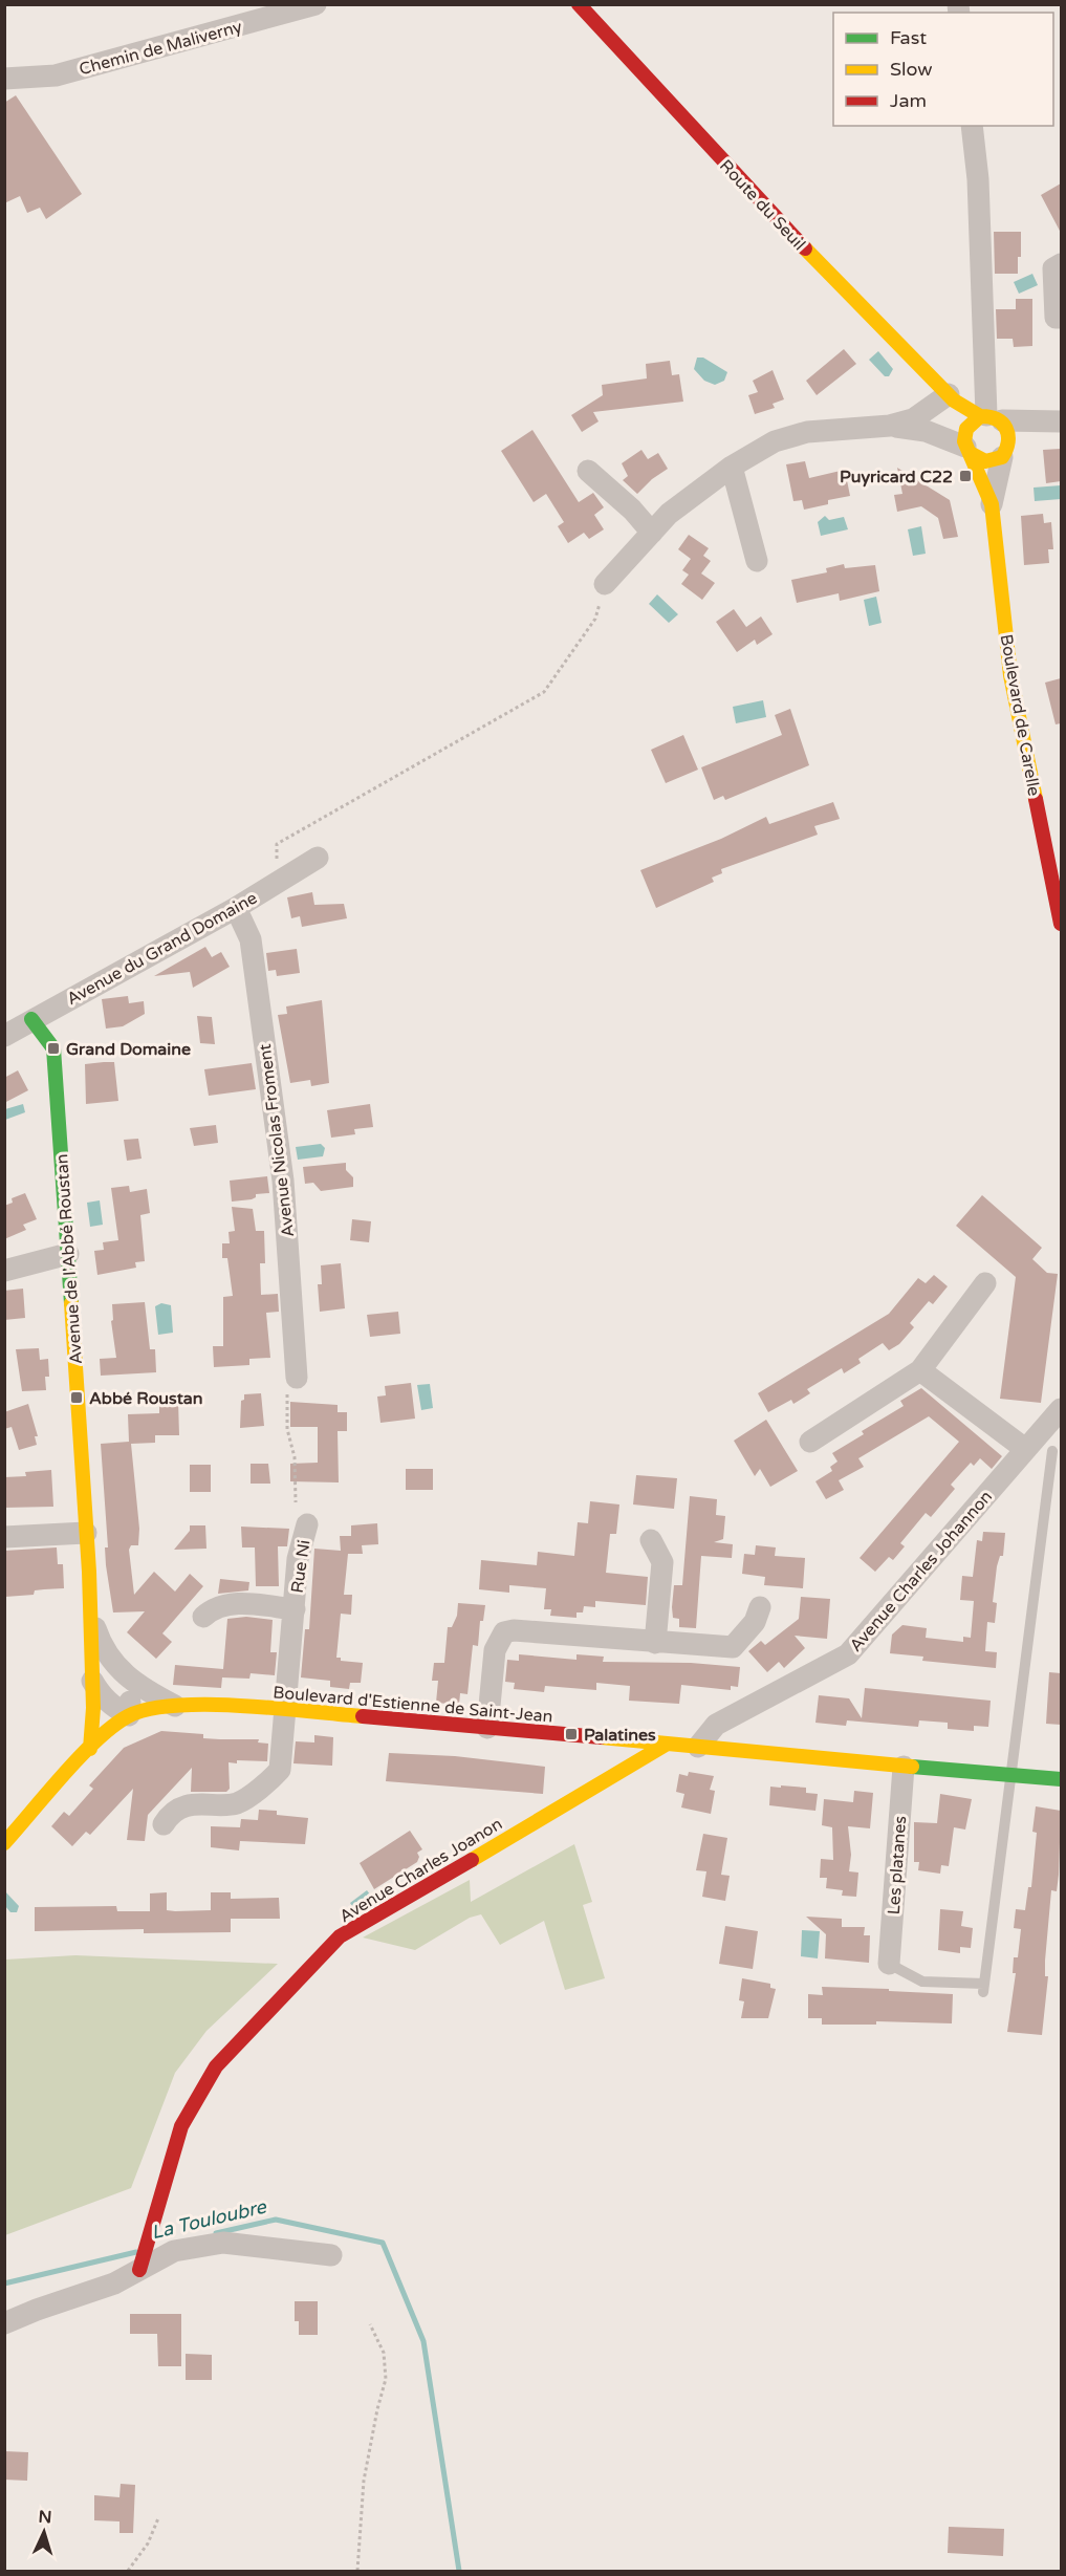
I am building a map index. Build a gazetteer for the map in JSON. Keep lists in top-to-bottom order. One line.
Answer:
{"streets":{"street":["Chemin de Maliverny","Route du Seuil","Boulevard de Carelle","Avenue du Grand Domaine","Avenue Nicolas Froment","Avenue de l'Abbé Roustan","Rue Ni","Avenue Charles Johannon","Boulevard d'Estienne de Saint-Jean","Les platanes","Avenue Charles Joanon"]},"crossings":[["Route du Seuil","Boulevard de Carelle"],["Avenue du Grand Domaine","Avenue Nicolas Froment"],["Avenue du Grand Domaine","Avenue de l'Abbé Roustan"],["Avenue de l'Abbé Roustan","Boulevard d'Estienne de Saint-Jean"],["Rue Ni","Boulevard d'Estienne de Saint-Jean"],["Avenue Charles Johannon","Boulevard d'Estienne de Saint-Jean"],["Boulevard d'Estienne de Saint-Jean","Les platanes"],["Boulevard d'Estienne de Saint-Jean","Avenue Charles Joanon"]],"water":["La Touloubre"],"places":{"transit":["Puyricard C22","Grand Domaine","Abbé Roustan","Palatines"]},"legend":["Fast","Slow","Jam"],"north":"top"}
